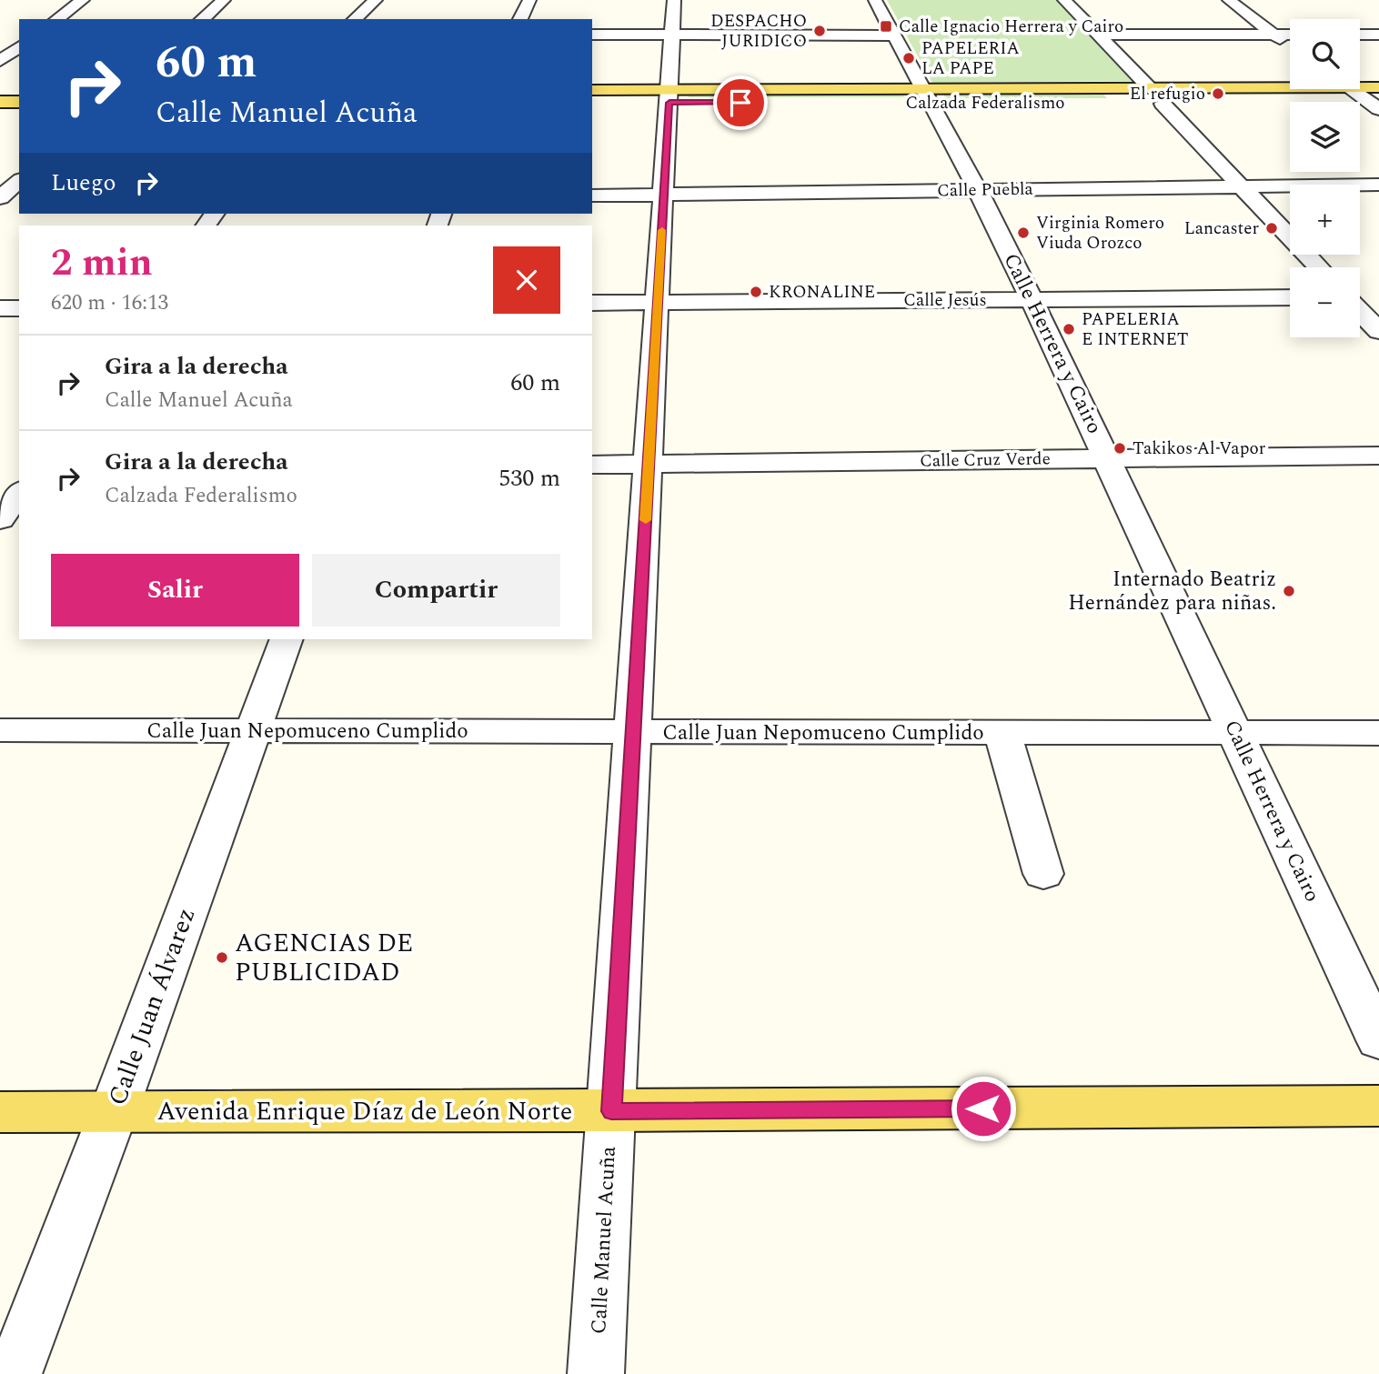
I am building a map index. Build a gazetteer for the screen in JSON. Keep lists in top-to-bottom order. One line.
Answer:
{"streets":{"main road":["Calzada Federalismo","Avenida Enrique Díaz de León Norte"],"street":["Calle Puebla","Calle Jesús","Calle Herrera y Cairo","Calle Cruz Verde","Calle Juan Nepomuceno Cumplido","Calle Juan Álvarez","Calle Manuel Acuña"]},"crossings":[["Calzada Federalismo","Calle Herrera y Cairo"],["Calzada Federalismo","Calle Manuel Acuña"],["Calle Puebla","Calle Herrera y Cairo"],["Calle Puebla","Calle Manuel Acuña"],["Calle Jesús","Calle Herrera y Cairo"],["Calle Jesús","Calle Manuel Acuña"],["Calle Herrera y Cairo","Calle Cruz Verde"],["Calle Herrera y Cairo","Calle Juan Nepomuceno Cumplido"],["Calle Cruz Verde","Calle Manuel Acuña"],["Calle Juan Nepomuceno Cumplido","Calle Juan Álvarez"],["Calle Juan Nepomuceno Cumplido","Calle Manuel Acuña"],["Calle Juan Álvarez","Avenida Enrique Díaz de León Norte"],["Avenida Enrique Díaz de León Norte","Calle Manuel Acuña"]],"places":{"transit":["Calle Ignacio Herrera y Cairo"],"other":["DESPACHO JURIDICO","PAPELERIA LA PAPE","El refugio","Lancaster","Virginia Romero Viuda Orozco","KRONALINE","PAPELERIA E INTERNET","Takikos Al Vapor","Internado Beatriz Hernández para niñas.","AGENCIAS DE PUBLICIDAD"]},"page":{"map_buttons":["+","−"],"turn":["60 m","Calle Manuel Acuña"],"then":"Luego","heading":["2 min","620 m · 16:13"],"list":[{"name":"Gira a la derecha","note":"Calle Manuel Acuña","value":"60 m"},{"name":"Gira a la derecha","note":"Calzada Federalismo","value":"530 m"}],"buttons":["Salir","Compartir"]}}
